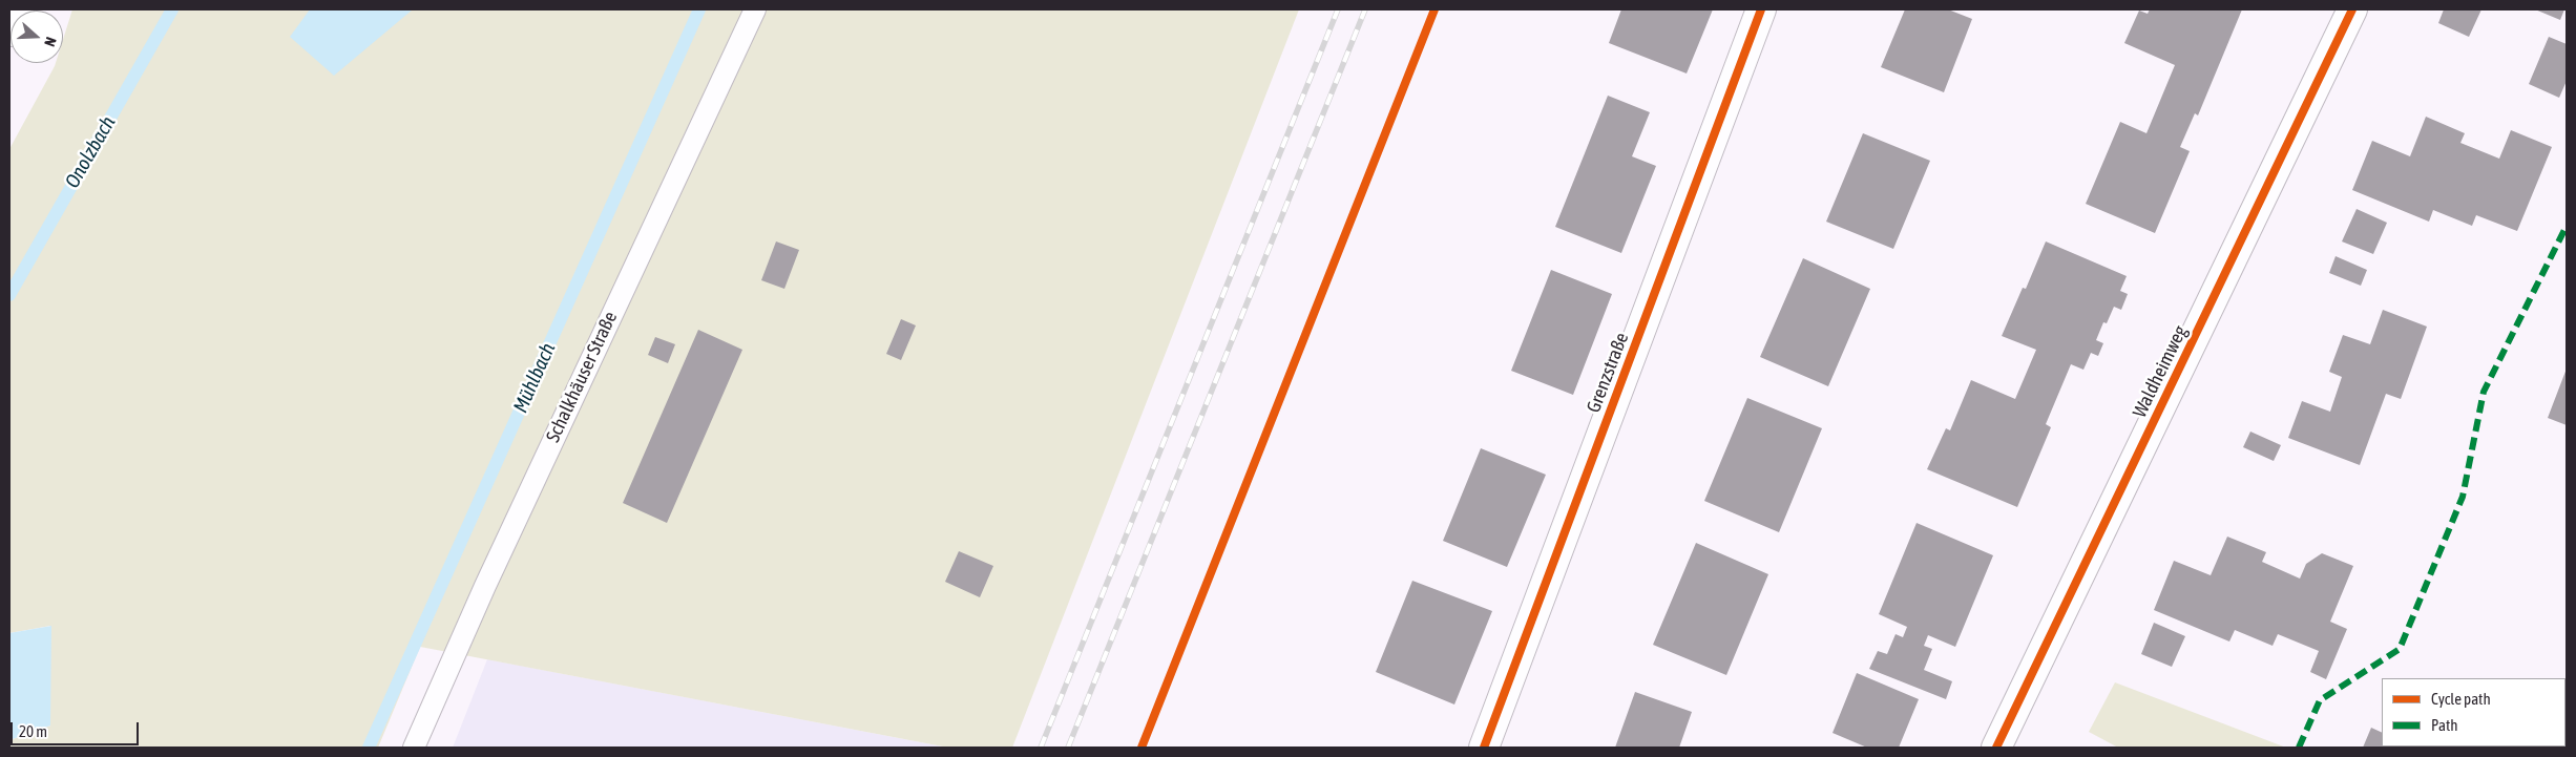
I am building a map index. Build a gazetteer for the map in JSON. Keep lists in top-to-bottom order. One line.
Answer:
{"streets":{"street":["Waldheimweg","Grenzstraße"],"lane":["Schalkhäuser Straße"]},"water":["Onolzbach","Mühlbach"],"legend":["Cycle path","Path"],"scale_bar":"20 m","north":"right"}
